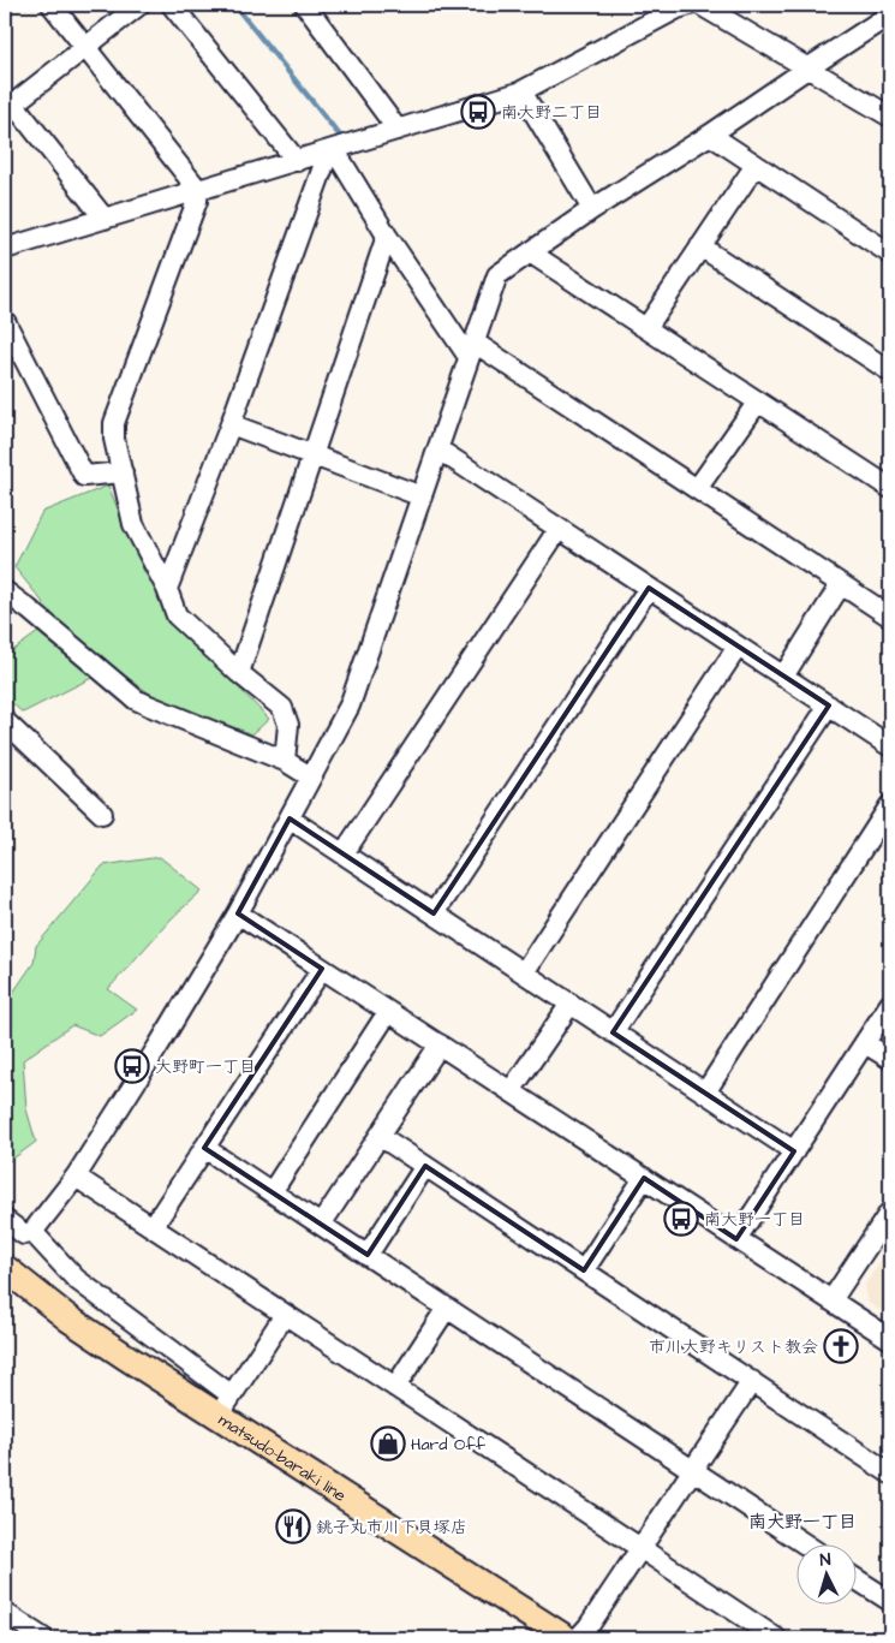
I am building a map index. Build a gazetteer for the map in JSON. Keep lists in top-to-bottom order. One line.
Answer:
{"streets":{"main road":["matsudo-baraki line"]},"districts":["南大野一丁目"],"places":{"bus stop":["南大野二丁目","大野町一丁目","南大野一丁目"],"church":["市川大野キリスト教会"],"shop":["Hard Off"],"restaurant":["銚子丸市川下貝塚店"]},"north":"top"}
